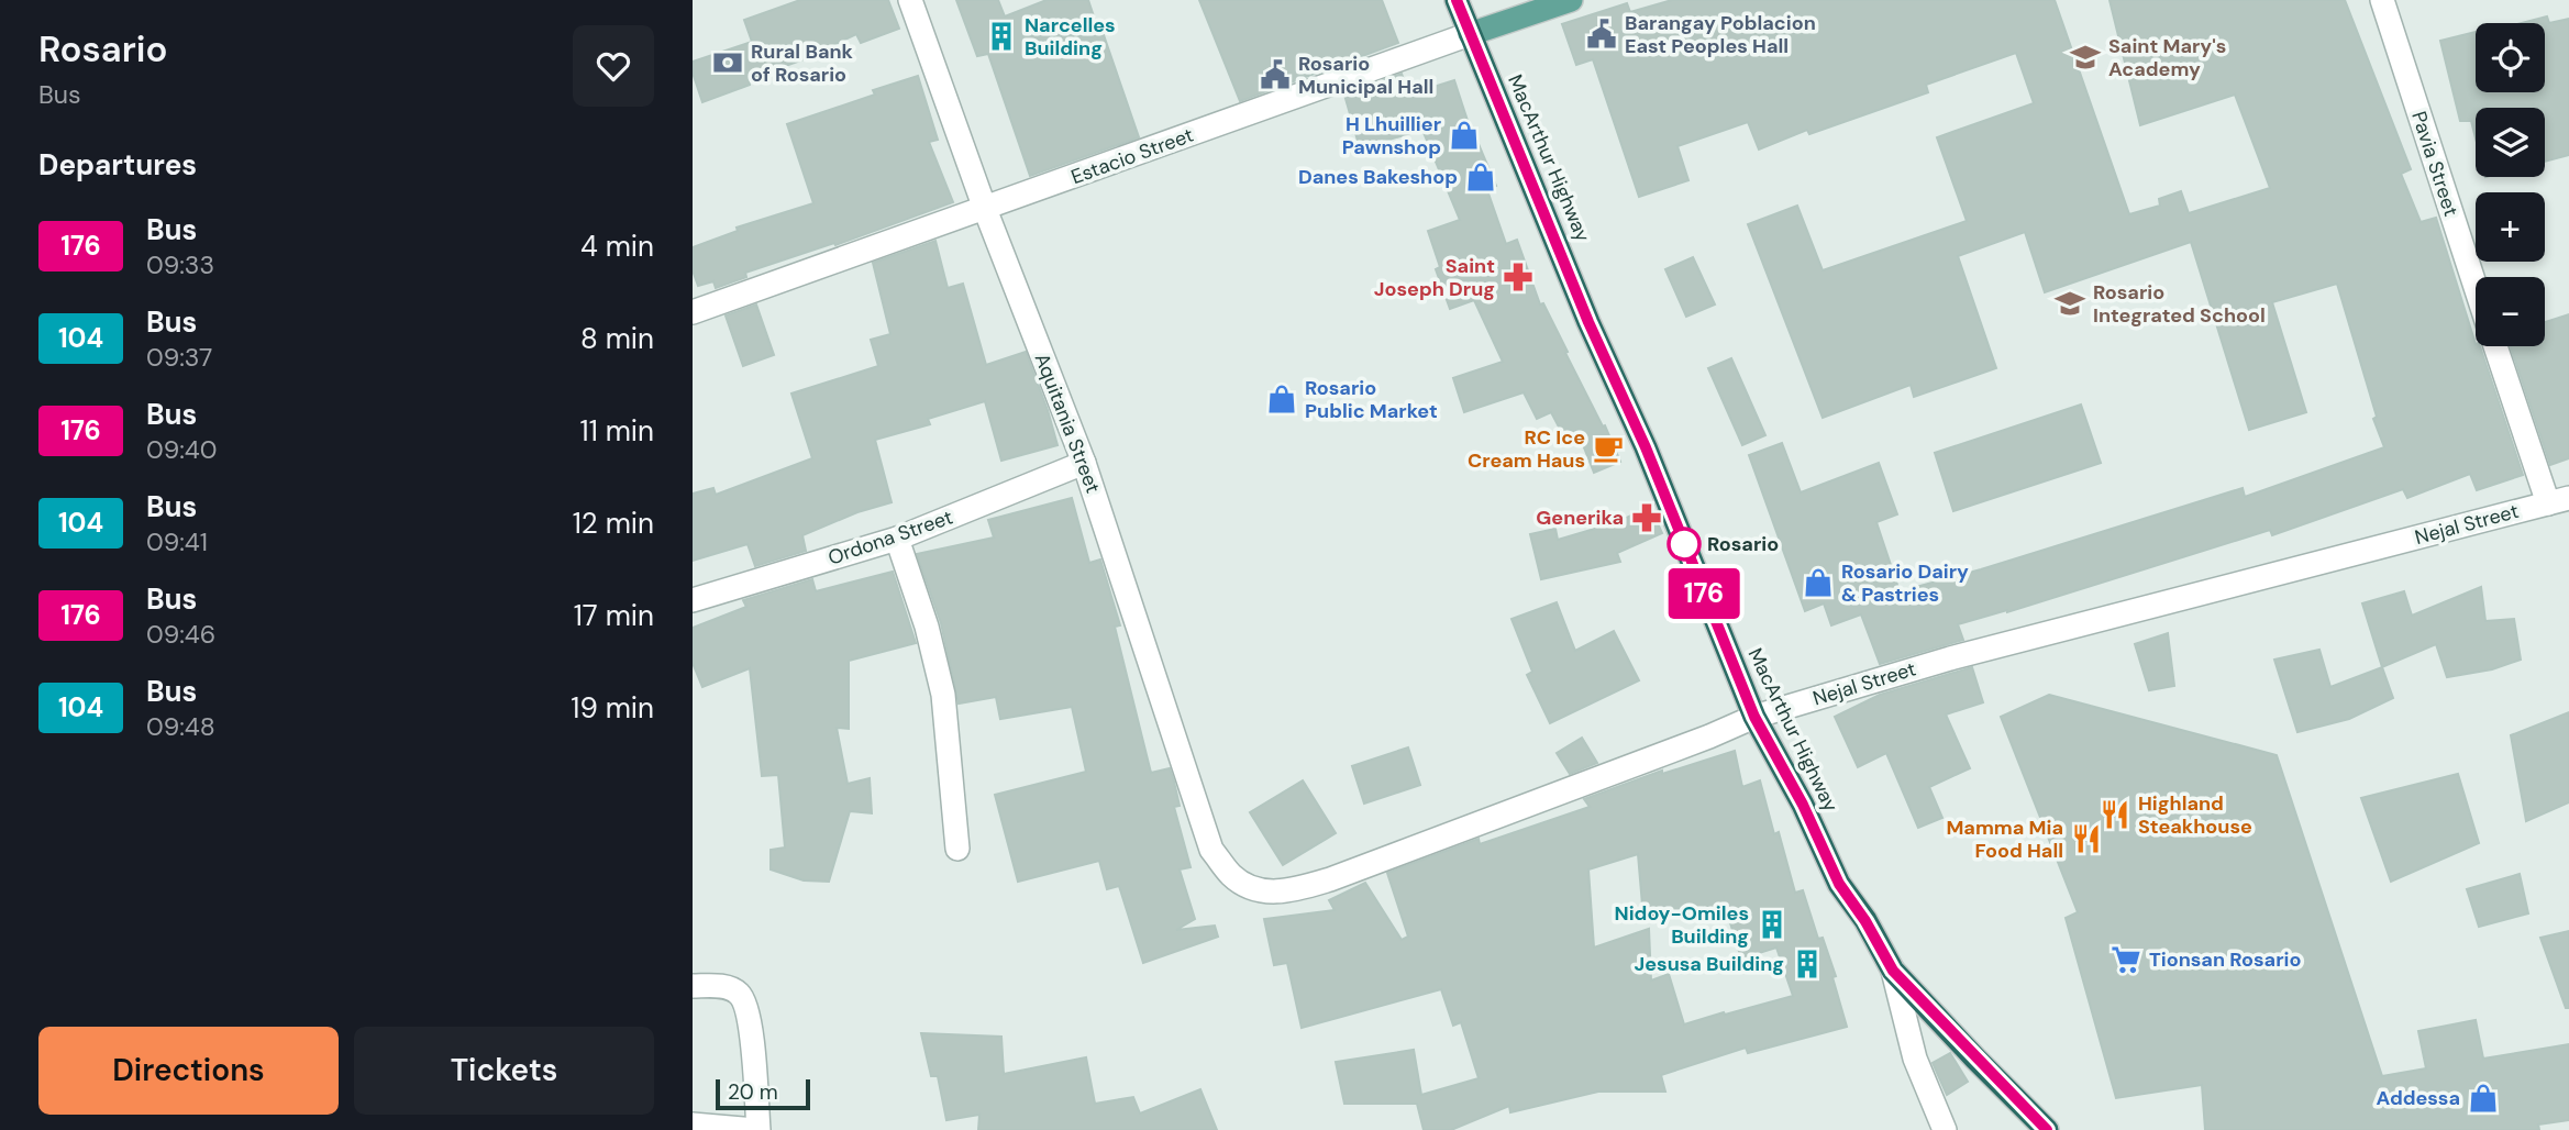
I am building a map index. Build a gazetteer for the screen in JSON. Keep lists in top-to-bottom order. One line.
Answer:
{"streets":{"highway":["MacArthur Highway"],"main road":["Estacio Street"],"street":["Pavia Street","Aquitania Street","Nejal Street","Ordona Street"]},"crossings":[["Estacio Street","MacArthur Highway"],["Estacio Street","Aquitania Street"],["MacArthur Highway","Nejal Street"],["Pavia Street","Nejal Street"],["Aquitania Street","Nejal Street"],["Aquitania Street","Ordona Street"]],"places":{"public building":["Barangay Poblacion East Peoples Hall","Rosario Municipal Hall"],"building":["Narcelles Building","Nidoy-Omiles Building","Jesusa Building"],"school or university":["Saint Mary's Academy","Rosario Integrated School"],"bank":["Rural Bank of Rosario"],"shop":["H Lhuillier Pawnshop","Danes Bakeshop","Rosario Public Market","Rosario Dairy & Pastries","Addessa"],"pharmacy":["Saint Joseph Drug","Generika"],"cafe":["RC Ice Cream Haus"],"other":["Rosario"],"restaurant":["Highland Steakhouse","Mamma Mia Food Hall"],"supermarket":["Tionsan Rosario"]},"lines":["bus line 176"],"scale_bar":"20 m","page":{"heading":[["Rosario","Bus"],"Departures"],"on_map":"176","map_buttons":["+","−"],"list":[{"mark":"176","name":"Bus","note":"09:33","value":"4 min"},{"mark":"104","name":"Bus","note":"09:37","value":"8 min"},{"mark":"176","name":"Bus","note":"09:40","value":"11 min"},{"mark":"104","name":"Bus","note":"09:41","value":"12 min"},{"mark":"176","name":"Bus","note":"09:46","value":"17 min"},{"mark":"104","name":"Bus","note":"09:48","value":"19 min"}],"buttons":["Directions","Tickets"],"scale":"20 m"}}
